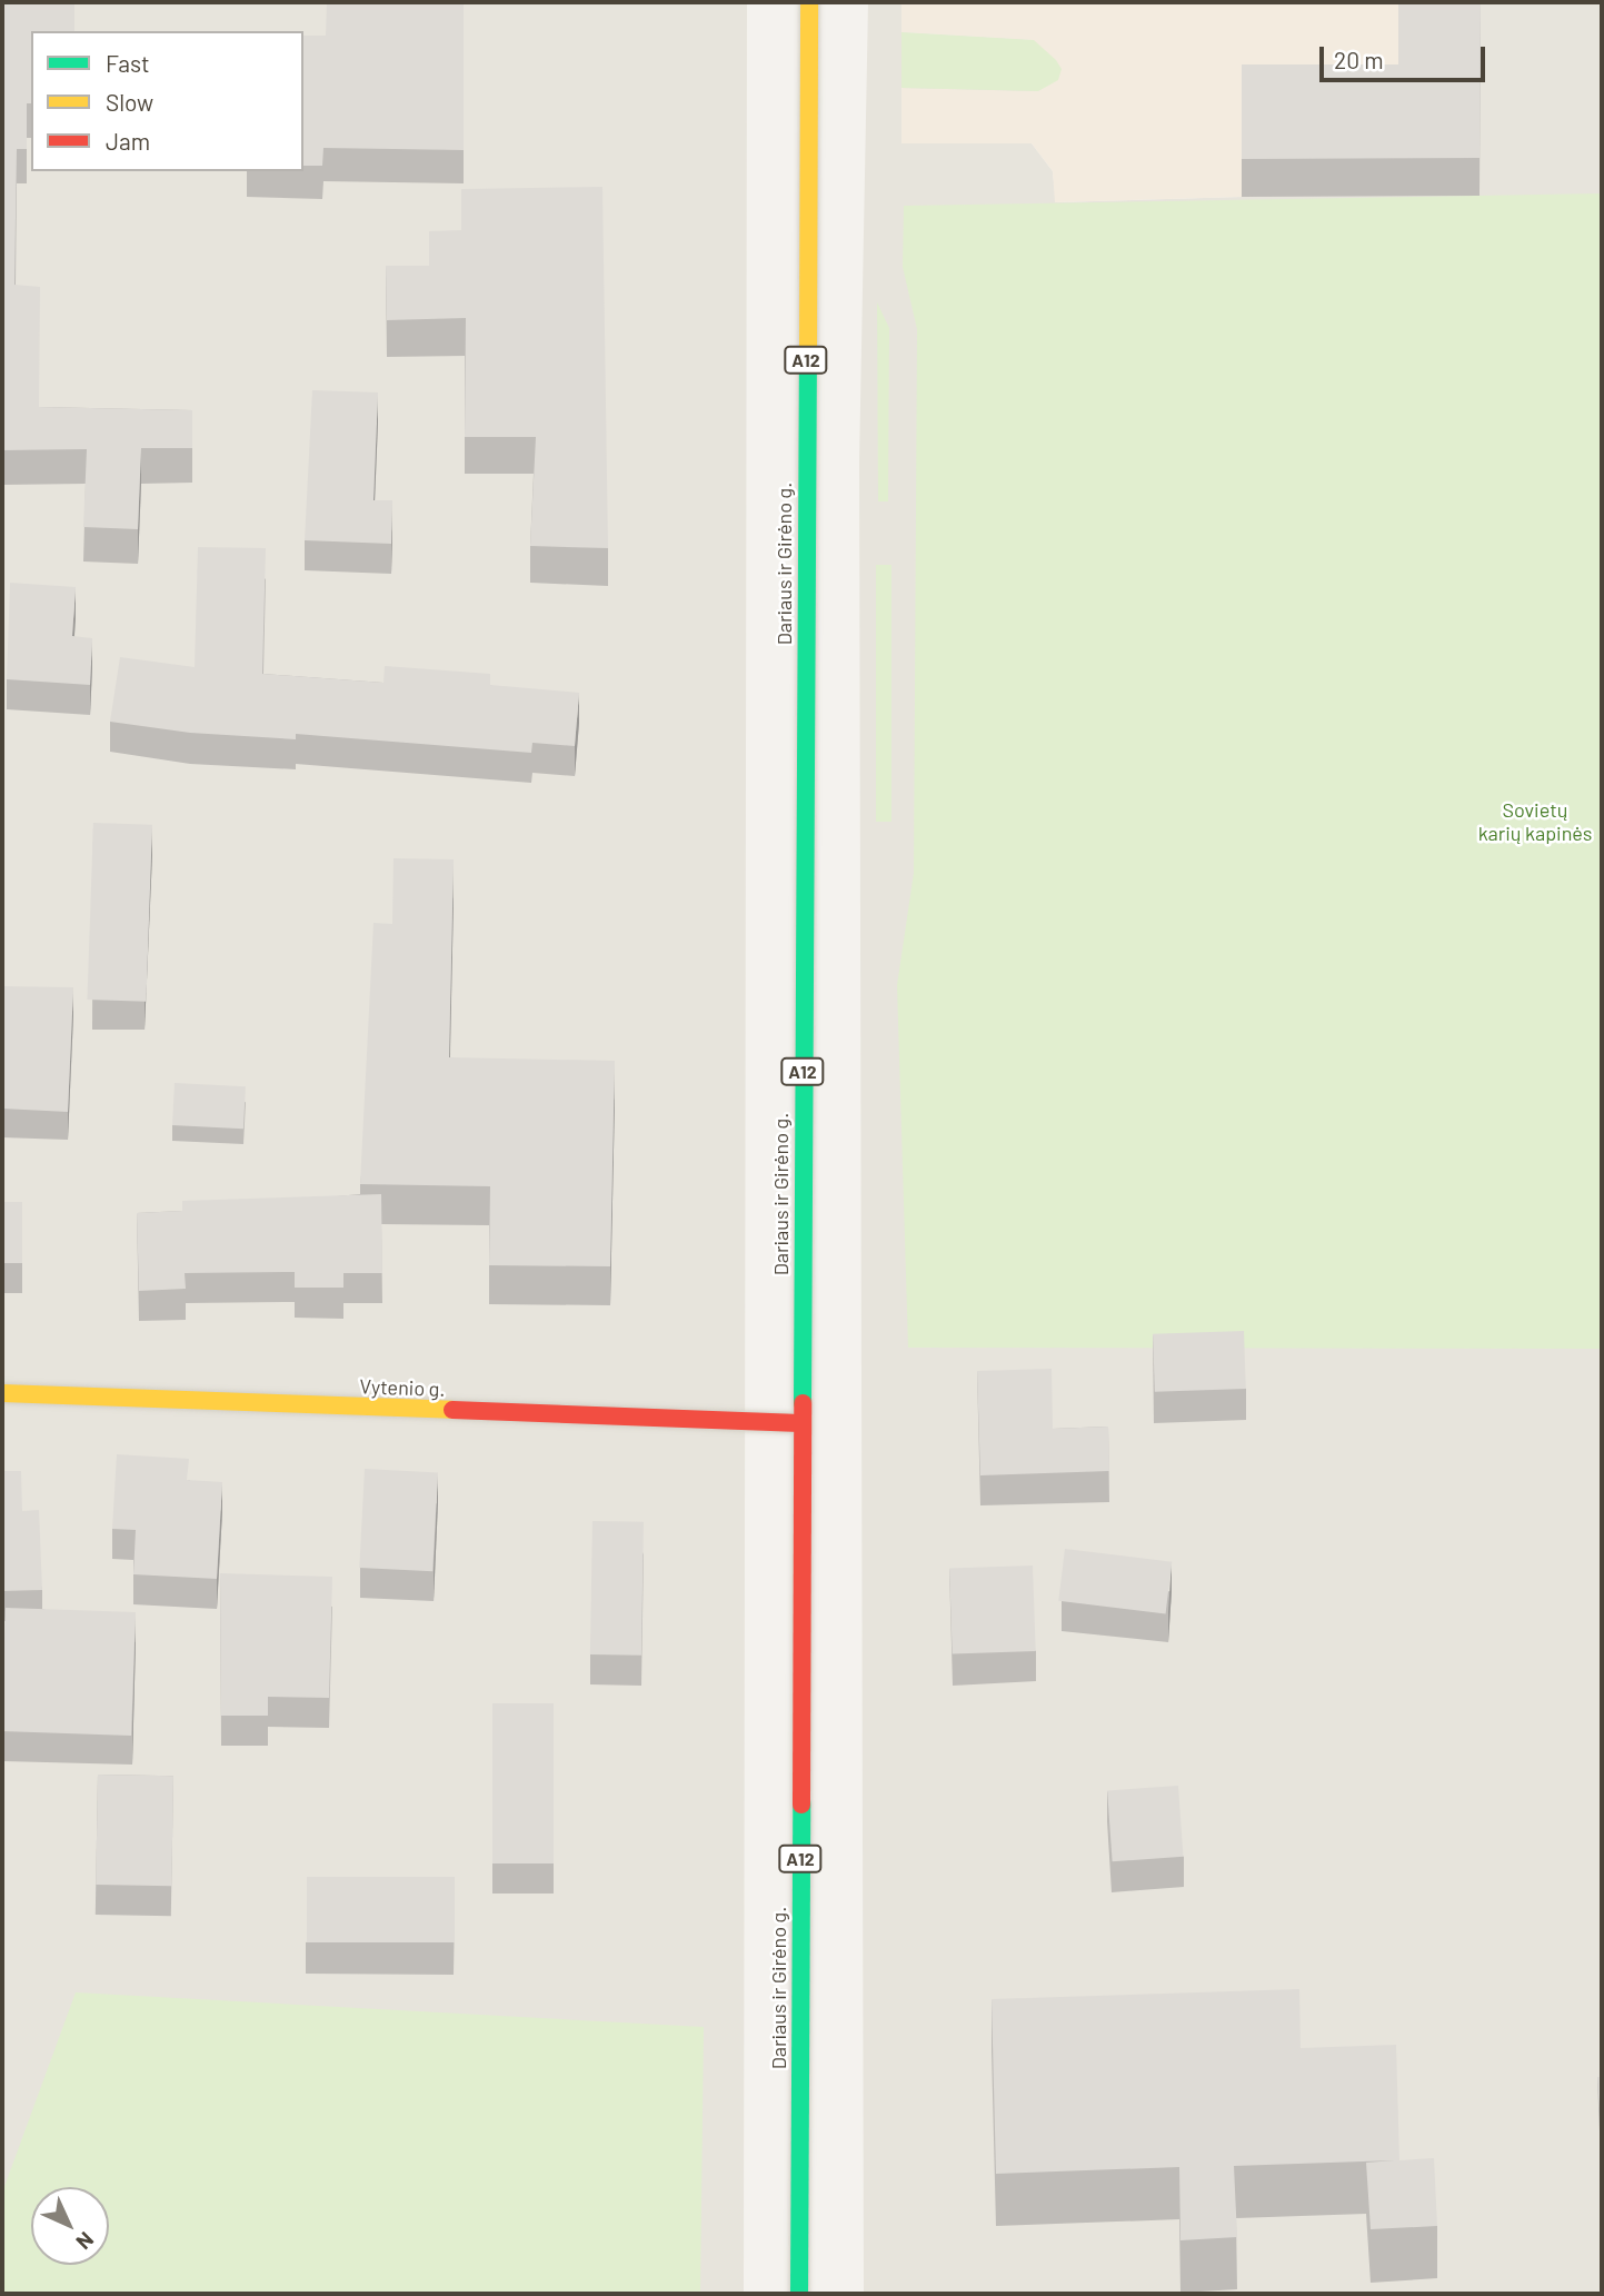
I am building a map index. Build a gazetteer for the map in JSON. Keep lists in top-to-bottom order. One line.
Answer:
{"streets":{"main road":["A12","Dariaus ir Girėno g.","Vytenio g."]},"crossings":[["Dariaus ir Girėno g.","Vytenio g."]],"parks":["Sovietų karių kapinės"],"legend":["Fast","Slow","Jam"],"scale_bar":"20 m","north":"bottom right"}
